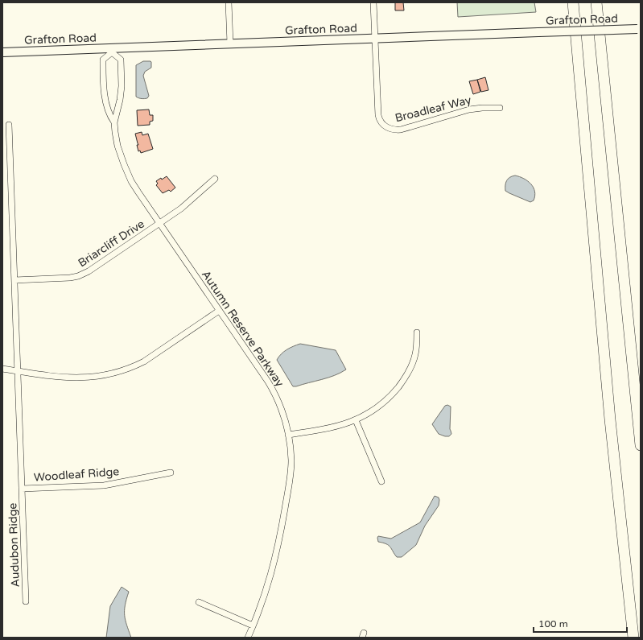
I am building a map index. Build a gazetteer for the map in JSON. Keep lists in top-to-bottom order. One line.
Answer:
{"streets":{"street":["Grafton Road","Broadleaf Way","Briarcliff Drive","Autumn Reserve Parkway","Woodleaf Ridge","Audubon Ridge"]},"crossings":[["Grafton Road","Broadleaf Way"],["Grafton Road","Autumn Reserve Parkway"],["Briarcliff Drive","Autumn Reserve Parkway"],["Briarcliff Drive","Audubon Ridge"],["Woodleaf Ridge","Audubon Ridge"]],"scale_bar":"100 m"}
